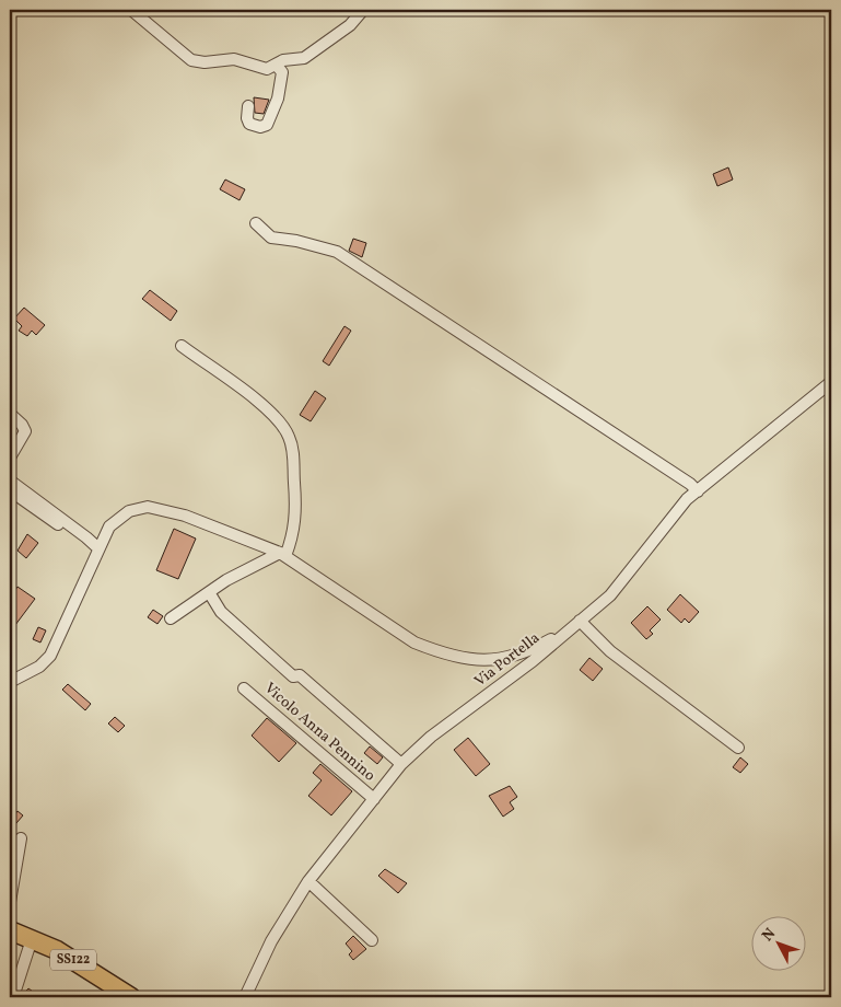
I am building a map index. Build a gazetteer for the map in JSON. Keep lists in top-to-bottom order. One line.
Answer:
{"streets":{"main road":["SS122"],"street":["Via Portella","Vicolo Anna Pennino"]},"crossings":[["Via Portella","Vicolo Anna Pennino"]],"north":"top left"}
